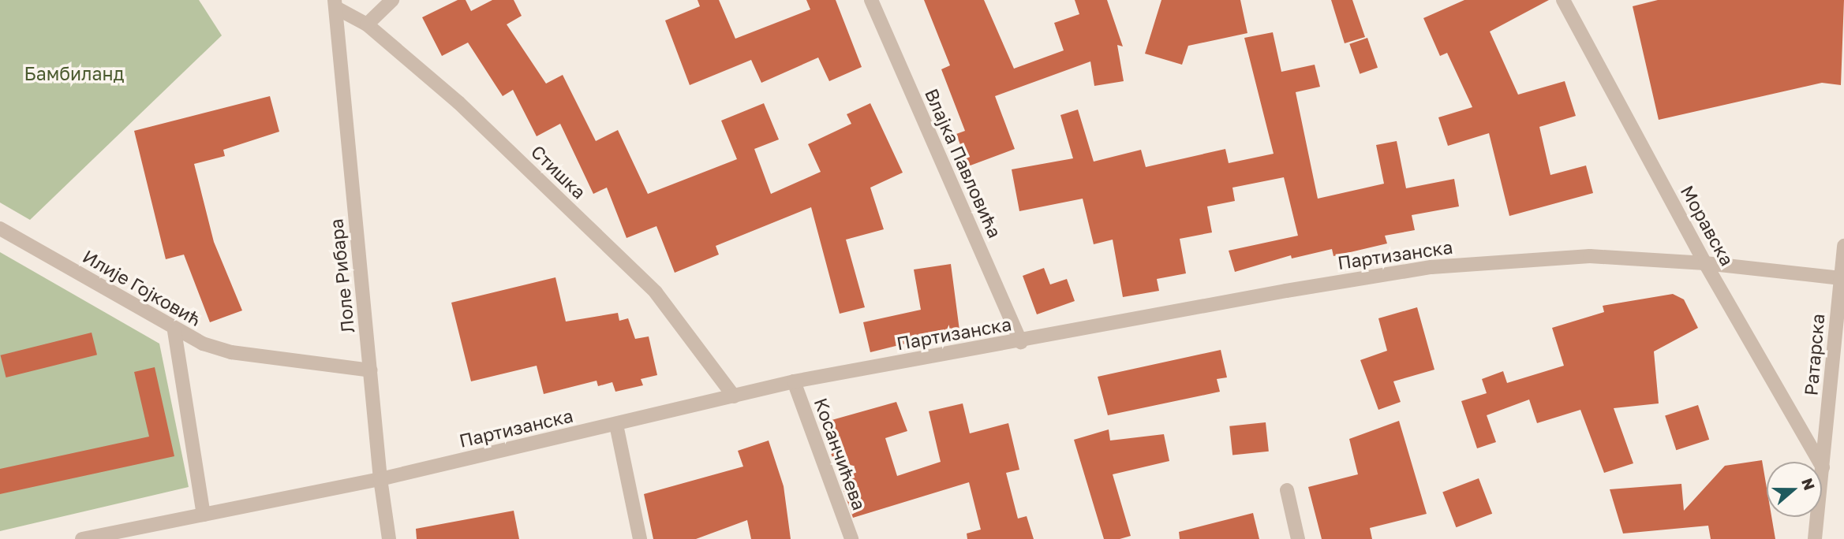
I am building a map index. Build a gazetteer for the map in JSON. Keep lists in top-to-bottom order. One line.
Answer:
{"streets":{"street":["Влајка Павловића","Стишка","Моравска","Партизанска","Лоле Рибара","Илије Гојковић","Ратарска","Косанчићева"]},"crossings":[["Влајка Павловића","Партизанска"],["Стишка","Партизанска"],["Стишка","Лоле Рибара"],["Моравска","Партизанска"],["Моравска","Ратарска"],["Партизанска","Лоле Рибара"],["Партизанска","Ратарска"],["Партизанска","Косанчићева"],["Лоле Рибара","Илије Гојковић"]],"parks":["Бамбиланд"],"north":"right"}
